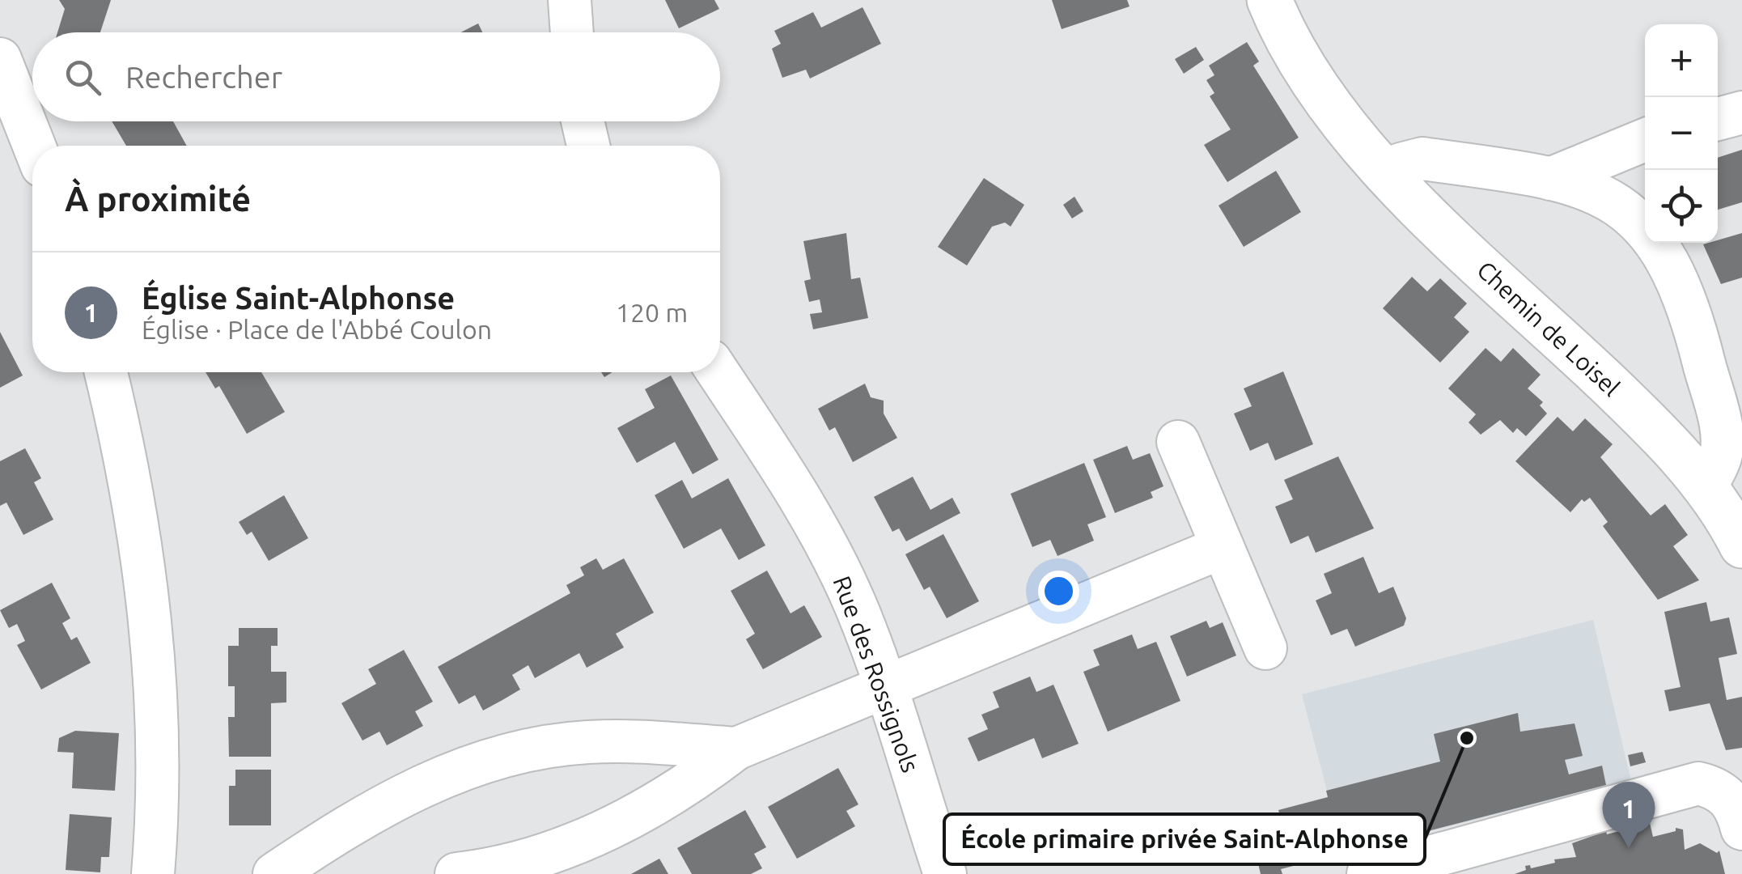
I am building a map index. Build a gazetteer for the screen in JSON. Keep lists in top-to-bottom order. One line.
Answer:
{"streets":{"street":["Chemin de Loisel","Rue des Rossignols"]},"places":["École primaire privée Saint-Alphonse"],"page":{"map_buttons":["+","−"],"search":"Rechercher","heading":"À proximité","list":[{"mark":"1","name":"Église Saint-Alphonse","note":"Église · Place de l'Abbé Coulon","value":"120 m"}],"pins":"1"}}
